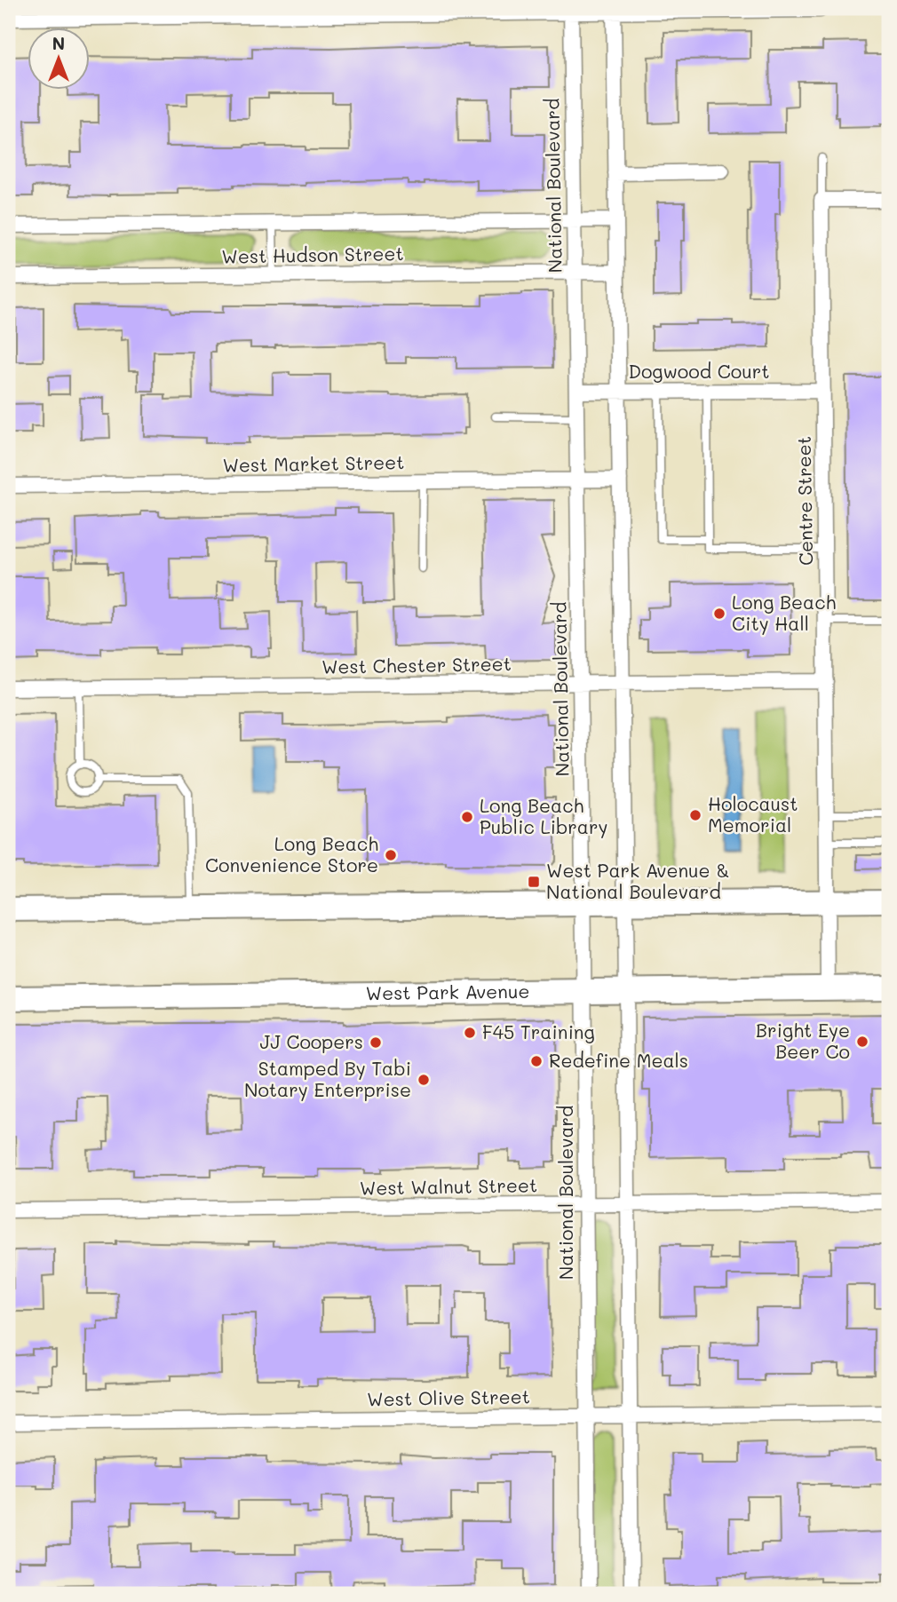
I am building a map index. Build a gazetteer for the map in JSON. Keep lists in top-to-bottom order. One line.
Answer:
{"streets":{"highway":["West Park Avenue"],"street":["National Boulevard","West Hudson Street","Dogwood Court","West Market Street","Centre Street","West Chester Street","West Walnut Street","West Olive Street"]},"crossings":[["National Boulevard","West Hudson Street"],["National Boulevard","Dogwood Court"],["National Boulevard","West Market Street"],["National Boulevard","West Chester Street"],["National Boulevard","West Park Avenue"],["National Boulevard","West Walnut Street"],["National Boulevard","West Olive Street"],["Dogwood Court","Centre Street"],["Centre Street","West Chester Street"],["Centre Street","West Park Avenue"]],"places":{"other":["Long Beach City Hall","Holocaust Memorial","Long Beach Public Library","Long Beach Convenience Store","F45 Training","Bright Eye Beer Co","JJ Coopers","Redefine Meals","Stamped By Tabi Notary Enterprise"],"transit":["West Park Avenue & National Boulevard"]},"north":"top"}
